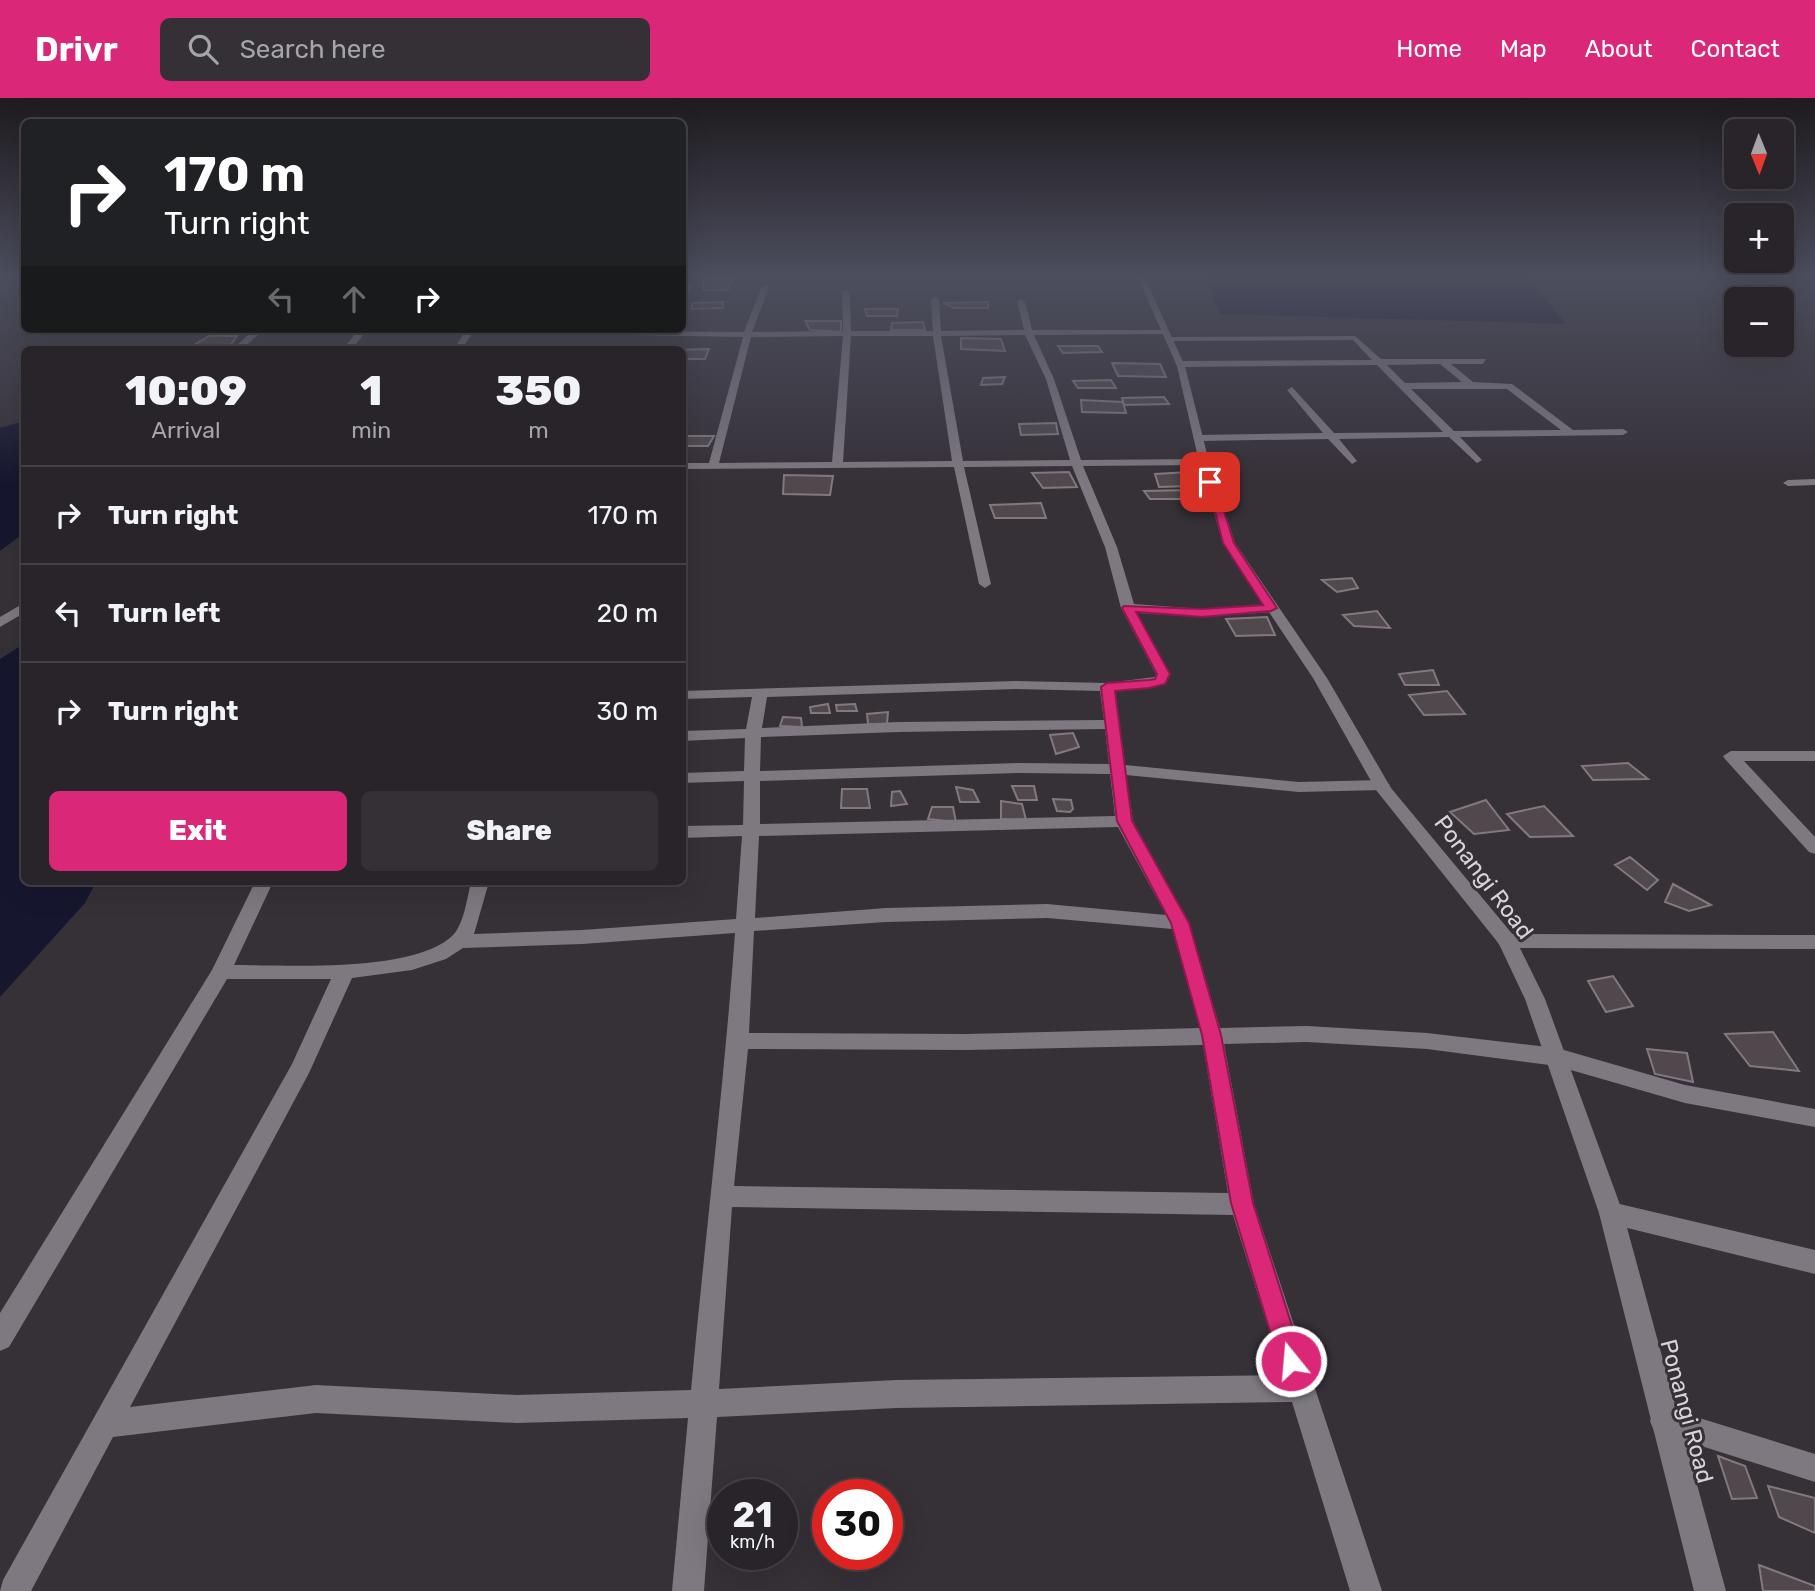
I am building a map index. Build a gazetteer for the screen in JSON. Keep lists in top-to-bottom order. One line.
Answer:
{"streets":{"street":["Ponangi Road"]},"north":"bottom","page":{"header":"Drivr","search":"Search here","nav":["Home","Map","About","Contact"],"map_buttons":["+","−"],"turn":["170 m","Turn right"],"eta":["10:09","Arrival","1","min","350","m"],"list":[{"name":"Turn right","value":"170 m"},{"name":"Turn left","value":"20 m"},{"name":"Turn right","value":"30 m"}],"buttons":["Exit","Share"],"speed":"21 km/h","limit":"30"}}
